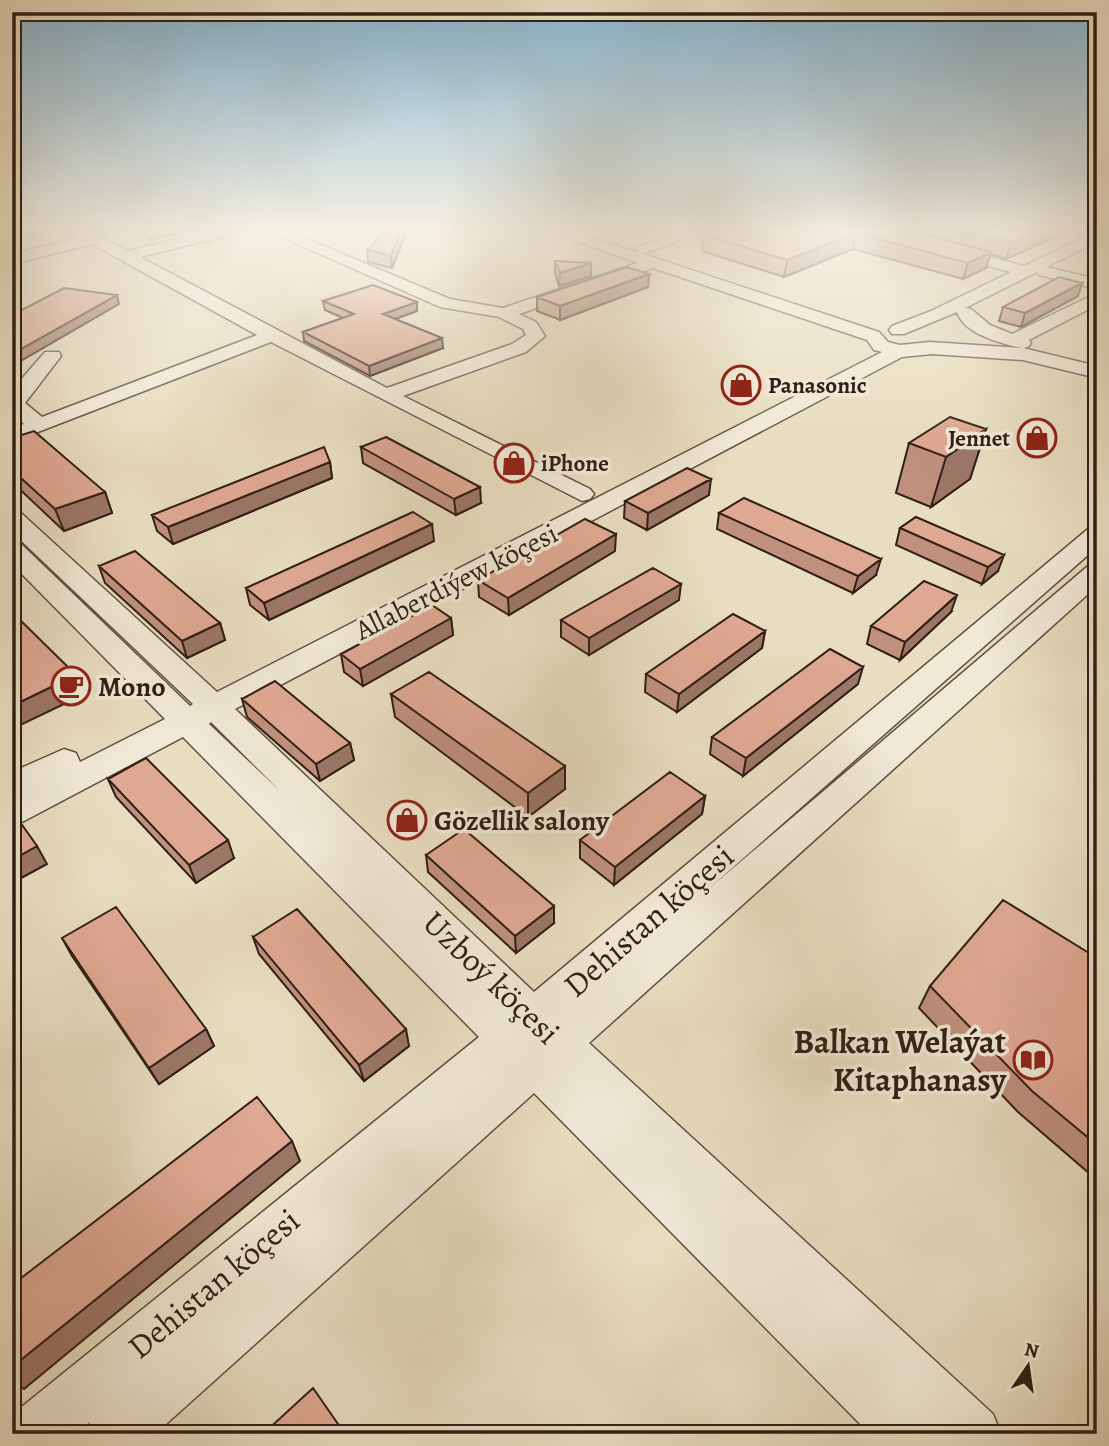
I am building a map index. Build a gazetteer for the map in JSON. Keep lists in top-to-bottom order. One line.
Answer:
{"streets":{"street":["Allaberdiýew köçesi","Dehistan köçesi","Uzboý köçesi"]},"crossings":[["Allaberdiýew köçesi","Uzboý köçesi"],["Dehistan köçesi","Uzboý köçesi"]],"places":{"shop":["Panasonic","Jennet","iPhone","Gözellik salony"],"cafe":["Mono"],"library":["Balkan Welaýat Kitaphanasy"]},"north":"top"}
